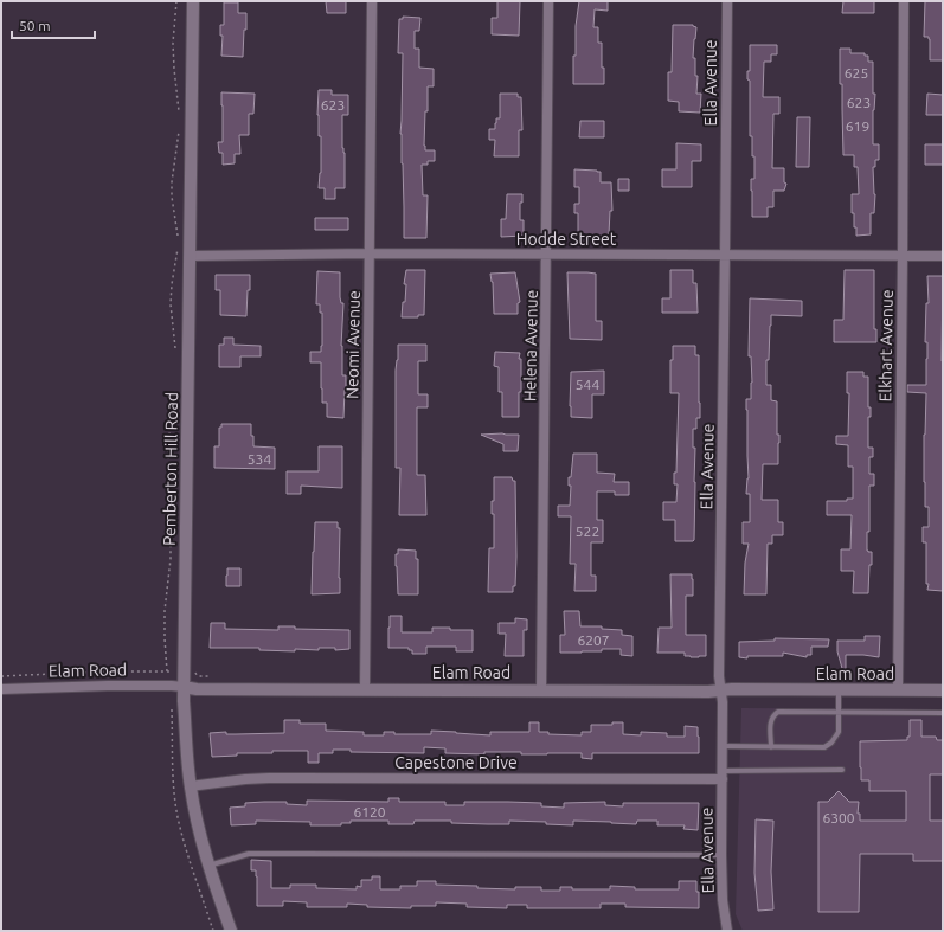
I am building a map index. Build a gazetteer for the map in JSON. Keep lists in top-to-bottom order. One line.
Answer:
{"streets":{"street":["Ella Avenue","Hodde Street","Neomi Avenue","Helena Avenue","Elkhart Avenue","Pemberton Hill Road","Elam Road","Capestone Drive"]},"crossings":[["Ella Avenue","Hodde Street"],["Ella Avenue","Elam Road"],["Ella Avenue","Capestone Drive"],["Hodde Street","Neomi Avenue"],["Hodde Street","Helena Avenue"],["Hodde Street","Elkhart Avenue"],["Hodde Street","Pemberton Hill Road"],["Neomi Avenue","Elam Road"],["Helena Avenue","Elam Road"],["Elkhart Avenue","Elam Road"],["Pemberton Hill Road","Elam Road"],["Pemberton Hill Road","Capestone Drive"]],"house_numbers":["625","623","623","619","544","534","522","6207","6120","6300"],"scale_bar":"50 m"}
